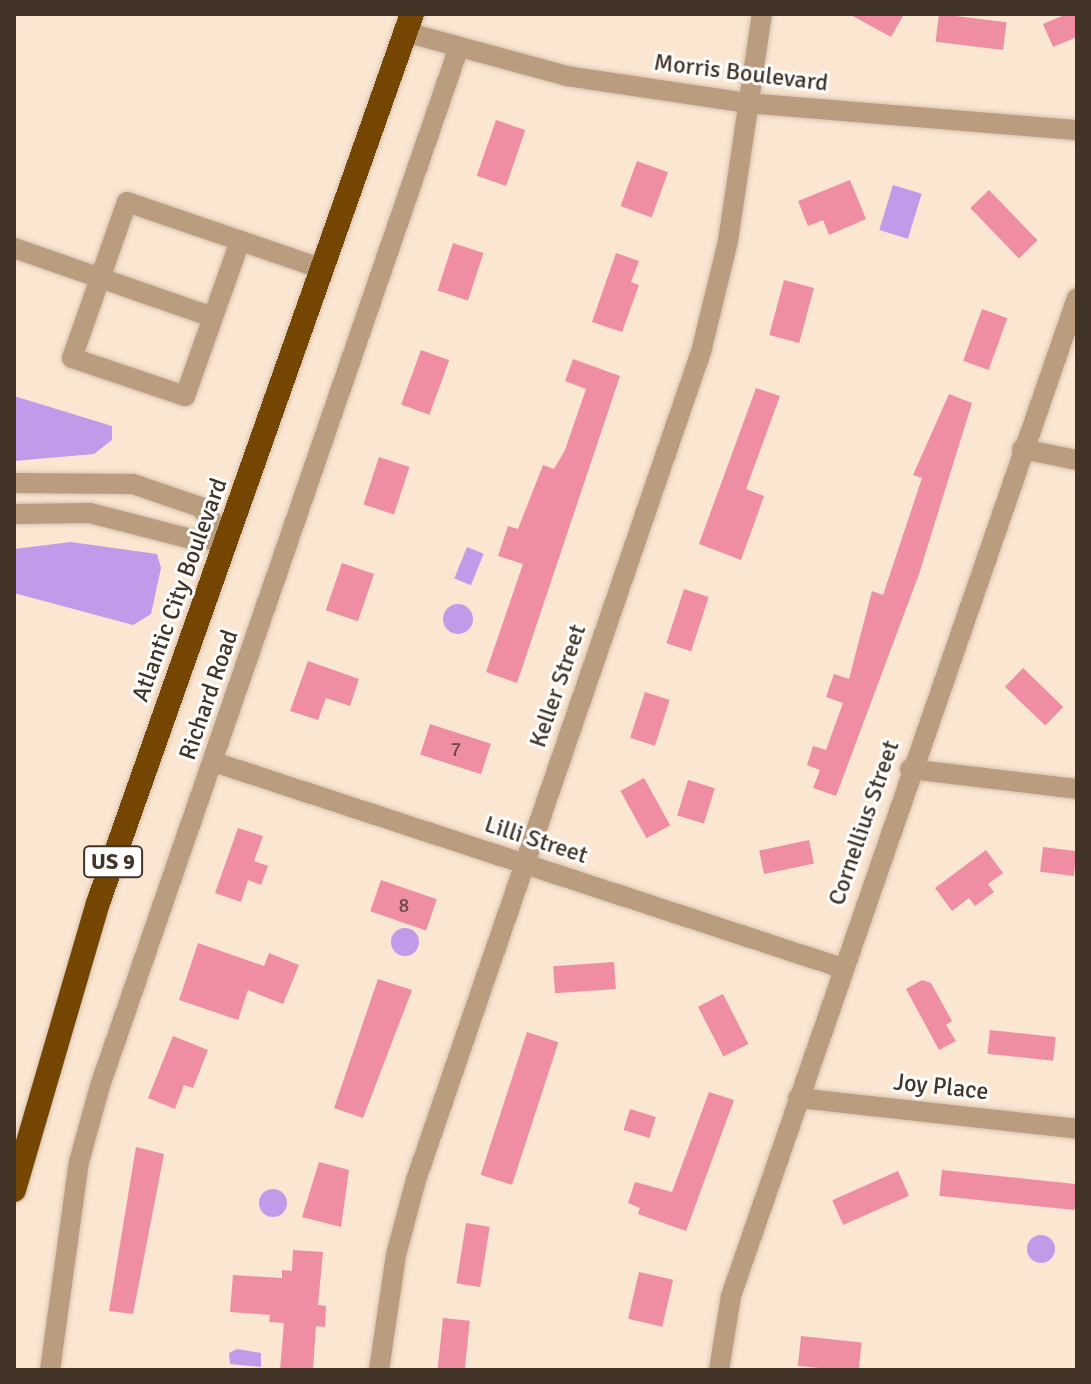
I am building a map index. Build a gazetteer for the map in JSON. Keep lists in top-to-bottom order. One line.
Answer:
{"streets":{"highway":["Atlantic City Boulevard","US 9"],"street":["Morris Boulevard","Keller Street","Richard Road","Cornellius Street","Lilli Street","Joy Place"]},"crossings":[["Morris Boulevard","Atlantic City Boulevard"],["Morris Boulevard","Keller Street"],["Morris Boulevard","Richard Road"],["Keller Street","Lilli Street"],["Richard Road","Lilli Street"],["Cornellius Street","Lilli Street"],["Cornellius Street","Joy Place"]],"house_numbers":["7","8"]}
